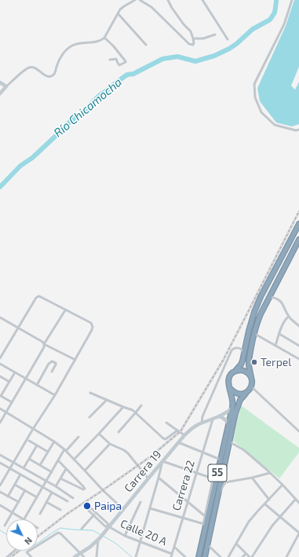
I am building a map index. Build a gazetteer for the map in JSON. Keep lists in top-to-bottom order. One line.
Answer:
{"streets":{"highway":["55"],"street":["Carrera 19","Carrera 22","Calle 20 A"]},"crossings":[["Carrera 19","55"],["Carrera 19","Carrera 22"],["Carrera 19","Calle 20 A"],["Carrera 22","Calle 20 A"]],"water":["Río Chicamocha"],"places":["Terpel","Paipa"],"north":"bottom right"}
